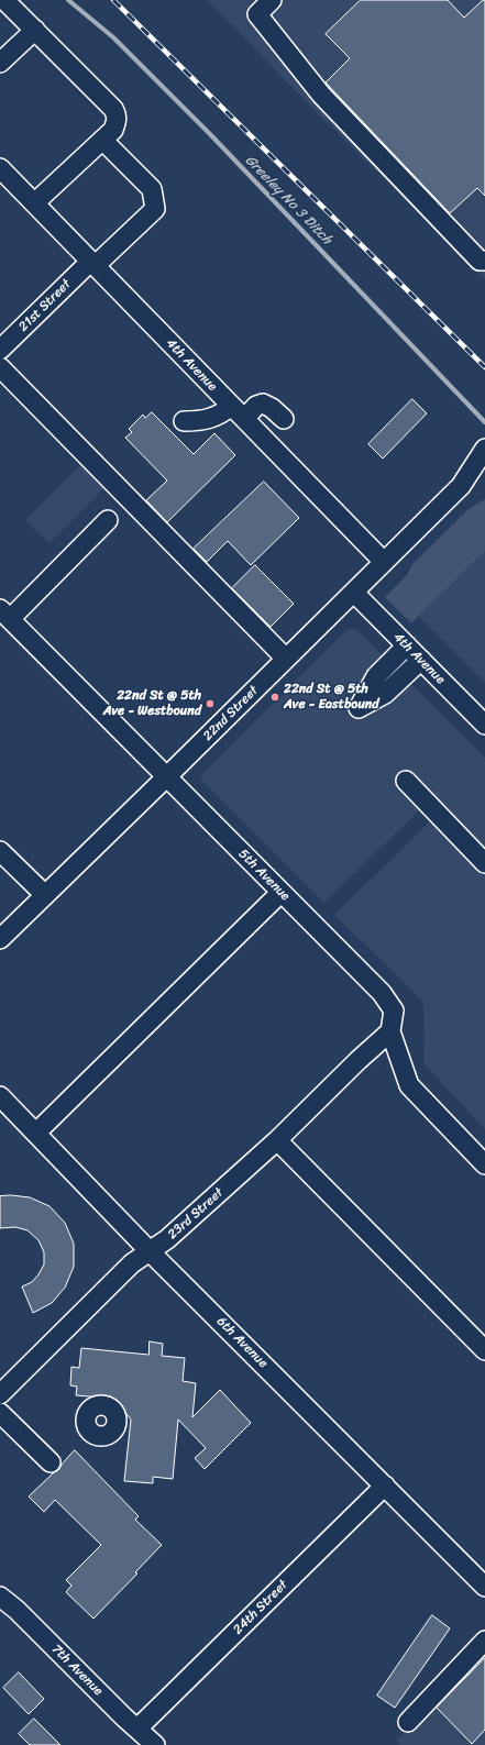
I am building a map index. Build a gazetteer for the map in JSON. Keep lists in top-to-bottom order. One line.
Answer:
{"streets":{"street":["21st Street","4th Avenue","22nd Street","5th Avenue","23rd Street","6th Avenue","24th Street","7th Avenue"]},"crossings":[["21st Street","4th Avenue"],["4th Avenue","22nd Street"],["22nd Street","5th Avenue"],["5th Avenue","23rd Street"],["23rd Street","6th Avenue"],["6th Avenue","24th Street"],["24th Street","7th Avenue"]],"water":["Greeley No 3 Ditch"],"places":["22nd St @ 5th Ave - Eastbound","22nd St @ 5th Ave - Westbound"]}
